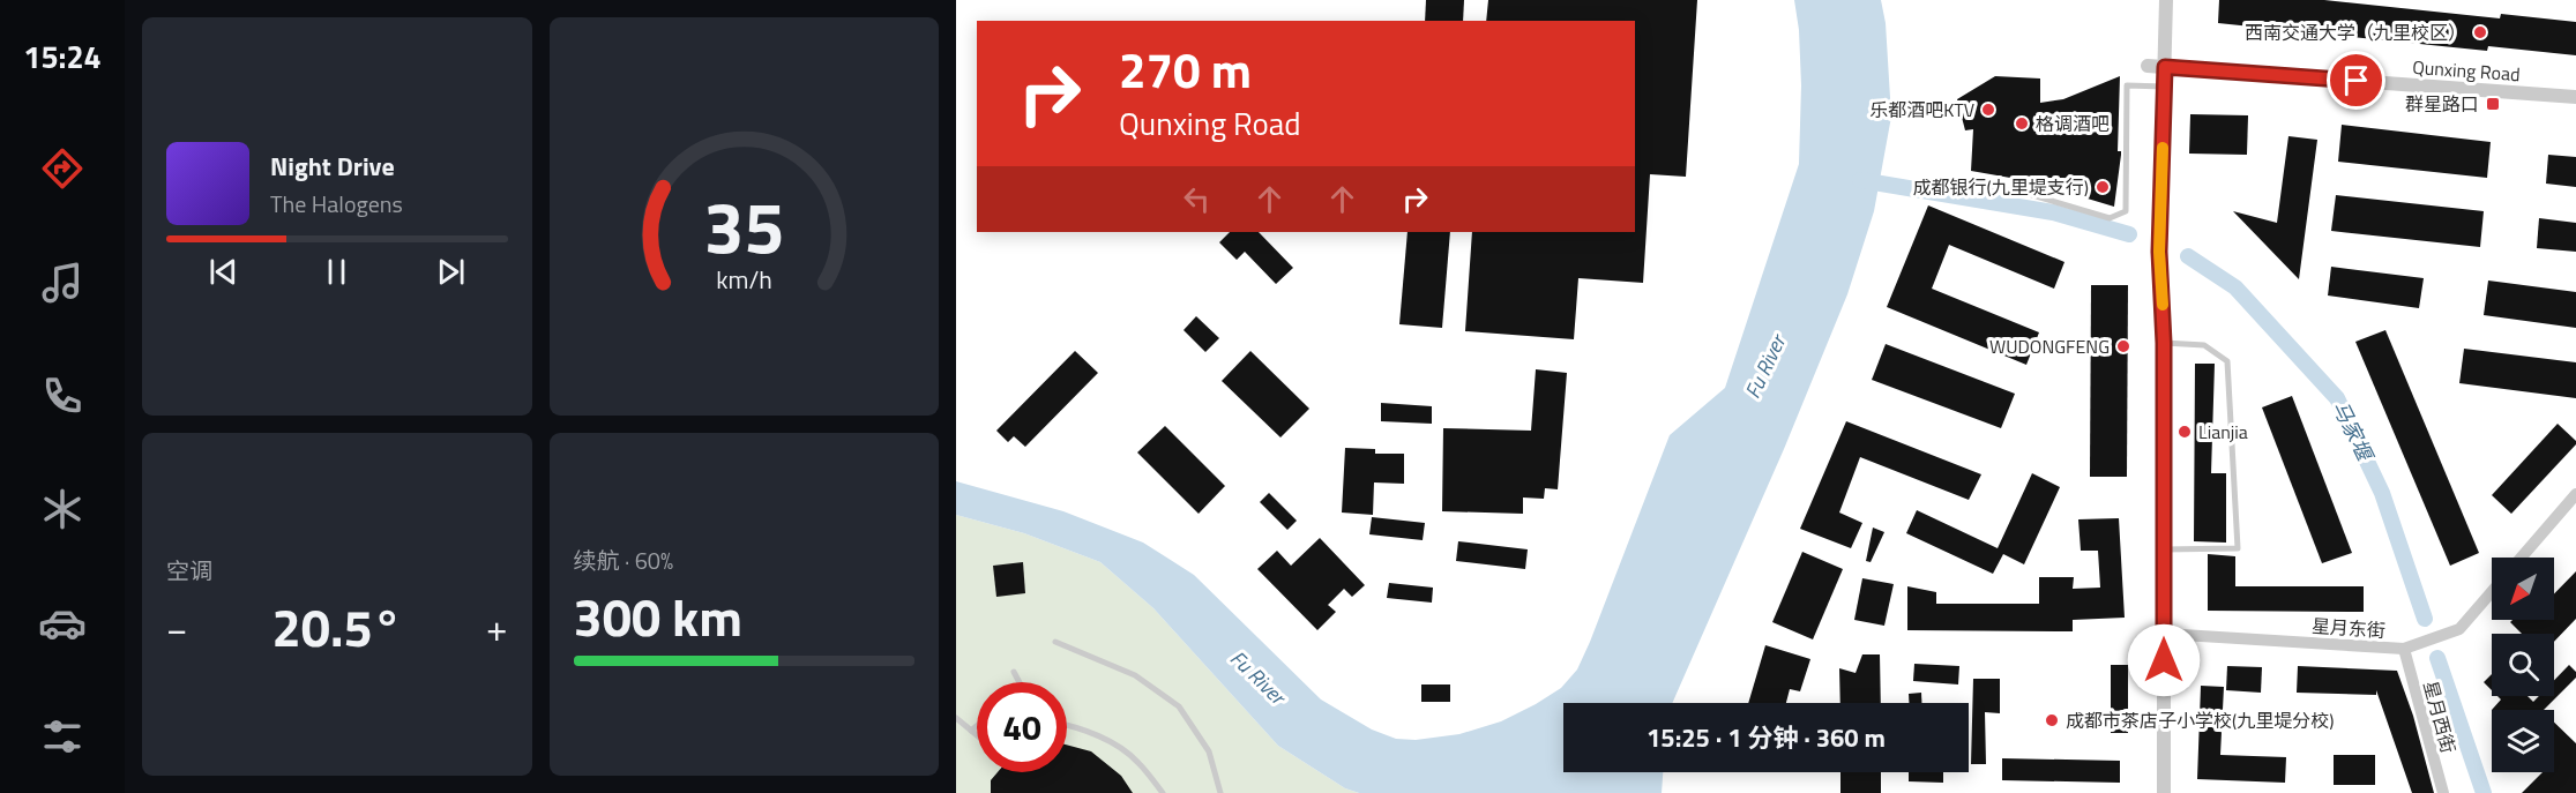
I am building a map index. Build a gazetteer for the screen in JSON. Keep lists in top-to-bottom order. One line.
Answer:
{"streets":{"street":["Qunxing Road","星月东街","星月西街"]},"crossings":[["星月东街","星月西街"]],"water":["Fu River","马家堰"],"places":{"other":["西南交通大学（九里校区）","乐都酒吧KTV","格调酒吧","成都银行(九里堤支行)","WUDONGFENG","Lianjia","成都市茶店子小学校(九里堤分校)"],"transit":["群星路口"]},"north":"bottom left","page":{"tabs":"15:24","turn":["270 m","Qunxing Road"],"song":["Night Drive","The Halogens"],"tile":["空调",["续航 · 60%","300 km"]],"heat":["−","20.5°","+"],"limit":"40","trip":"15:25 · 1 分钟 · 360 m","gauge":["35","km/h"]}}
